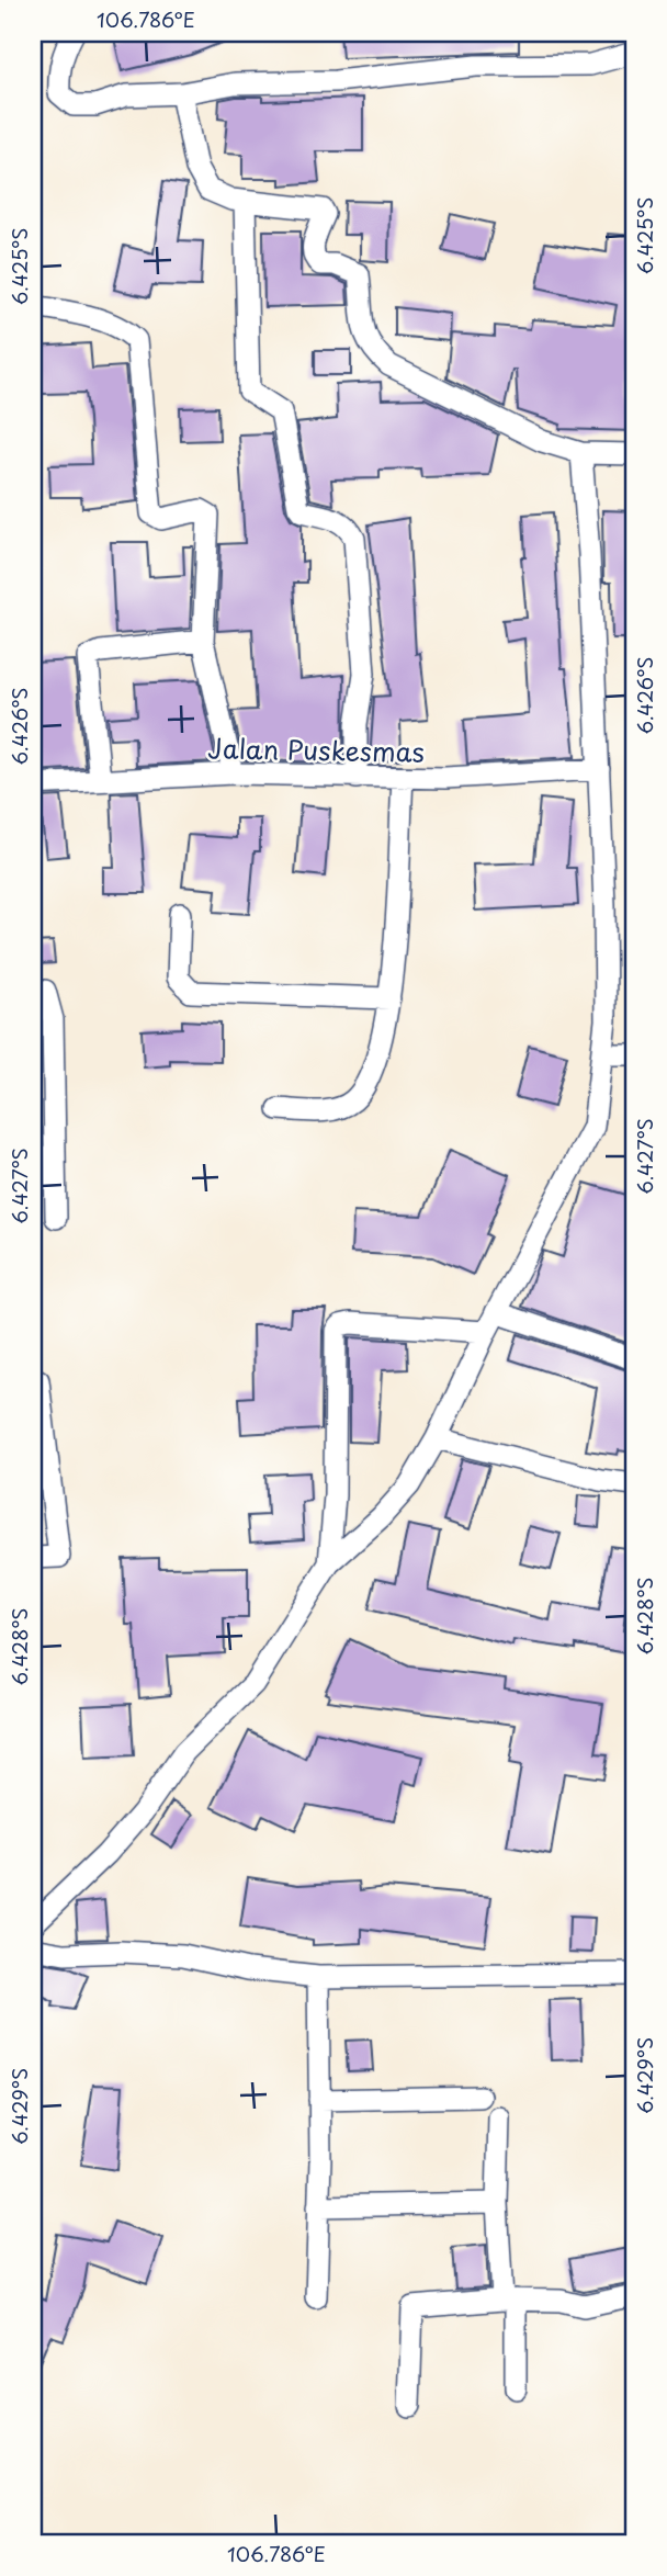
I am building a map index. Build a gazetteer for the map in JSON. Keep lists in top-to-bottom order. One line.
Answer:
{"streets":{"street":["Jalan Puskesmas"]},"coordinates":["106.786°E","6.425°S","6.426°S","6.427°S","6.428°S","6.429°S"]}
